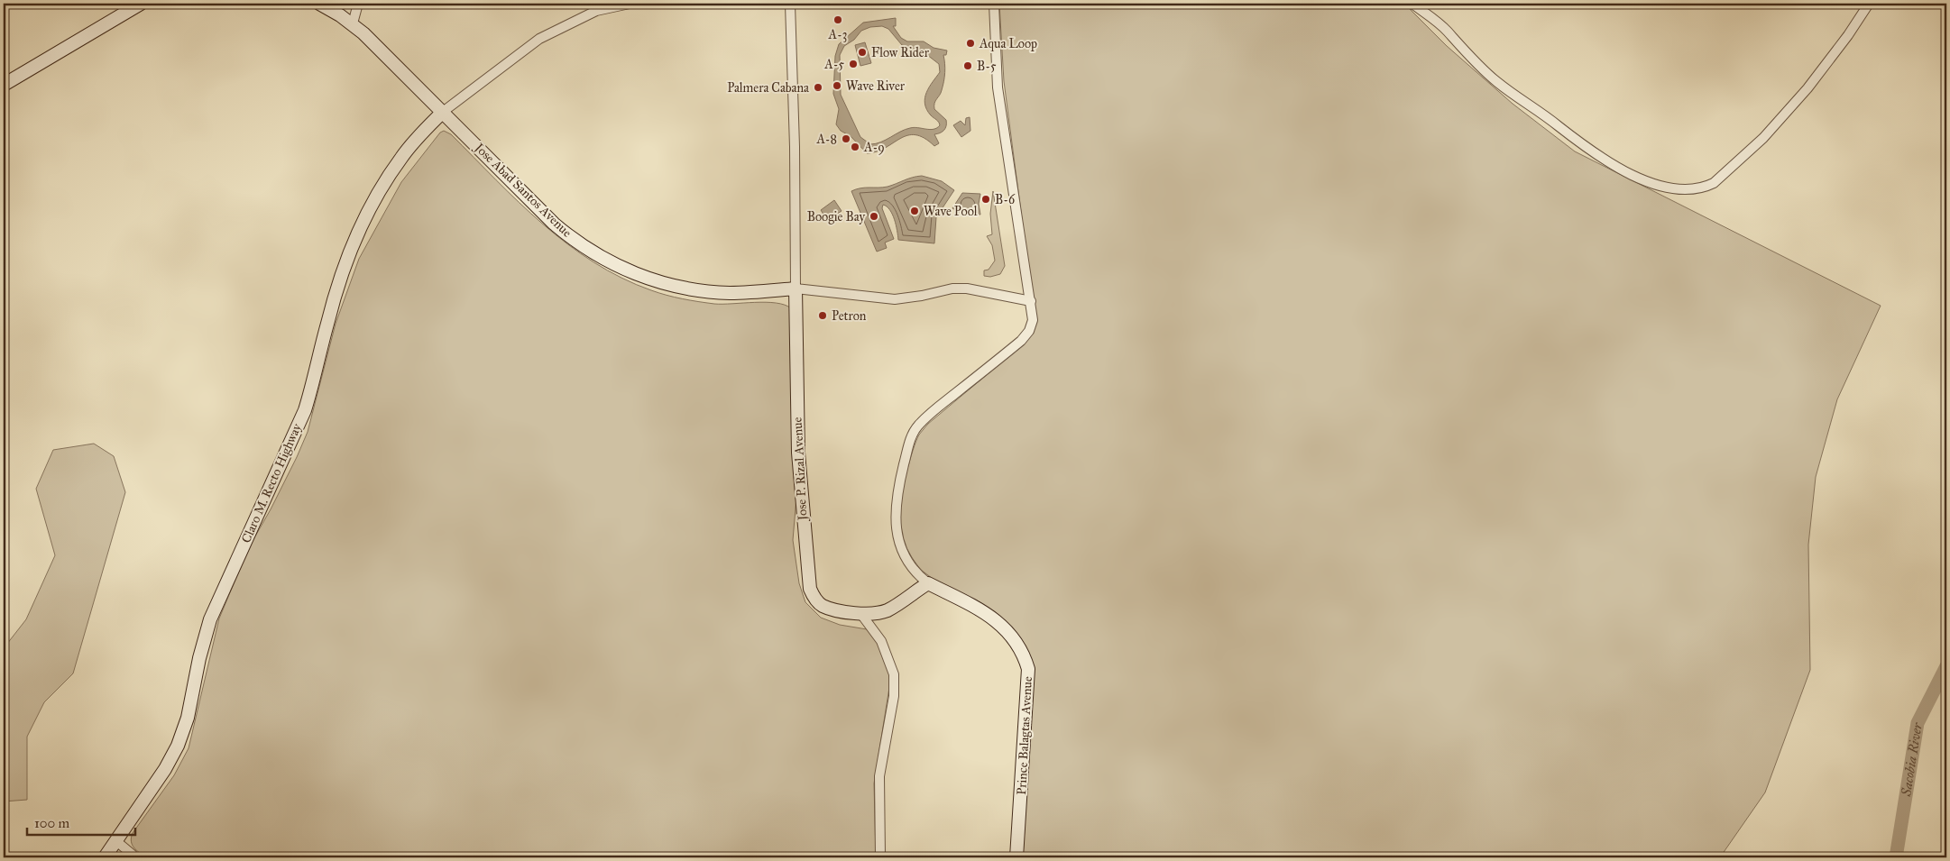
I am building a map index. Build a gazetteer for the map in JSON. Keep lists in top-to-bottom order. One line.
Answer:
{"streets":{"main road":["Jose Abad Santos Avenue","Jose P. Rizal Avenue","Claro M. Recto Highway","Prince Balagtas Avenue"]},"crossings":[["Jose Abad Santos Avenue","Jose P. Rizal Avenue"],["Jose Abad Santos Avenue","Claro M. Recto Highway"],["Jose P. Rizal Avenue","Prince Balagtas Avenue"]],"water":["Sacobia River"],"places":["A-3","Aqua Loop","Flow Rider","A-5","B-5","Wave River","Palmera Cabana","A-8","A-9","B-6","Wave Pool","Boogie Bay","Petron"],"scale_bar":"100 m"}
